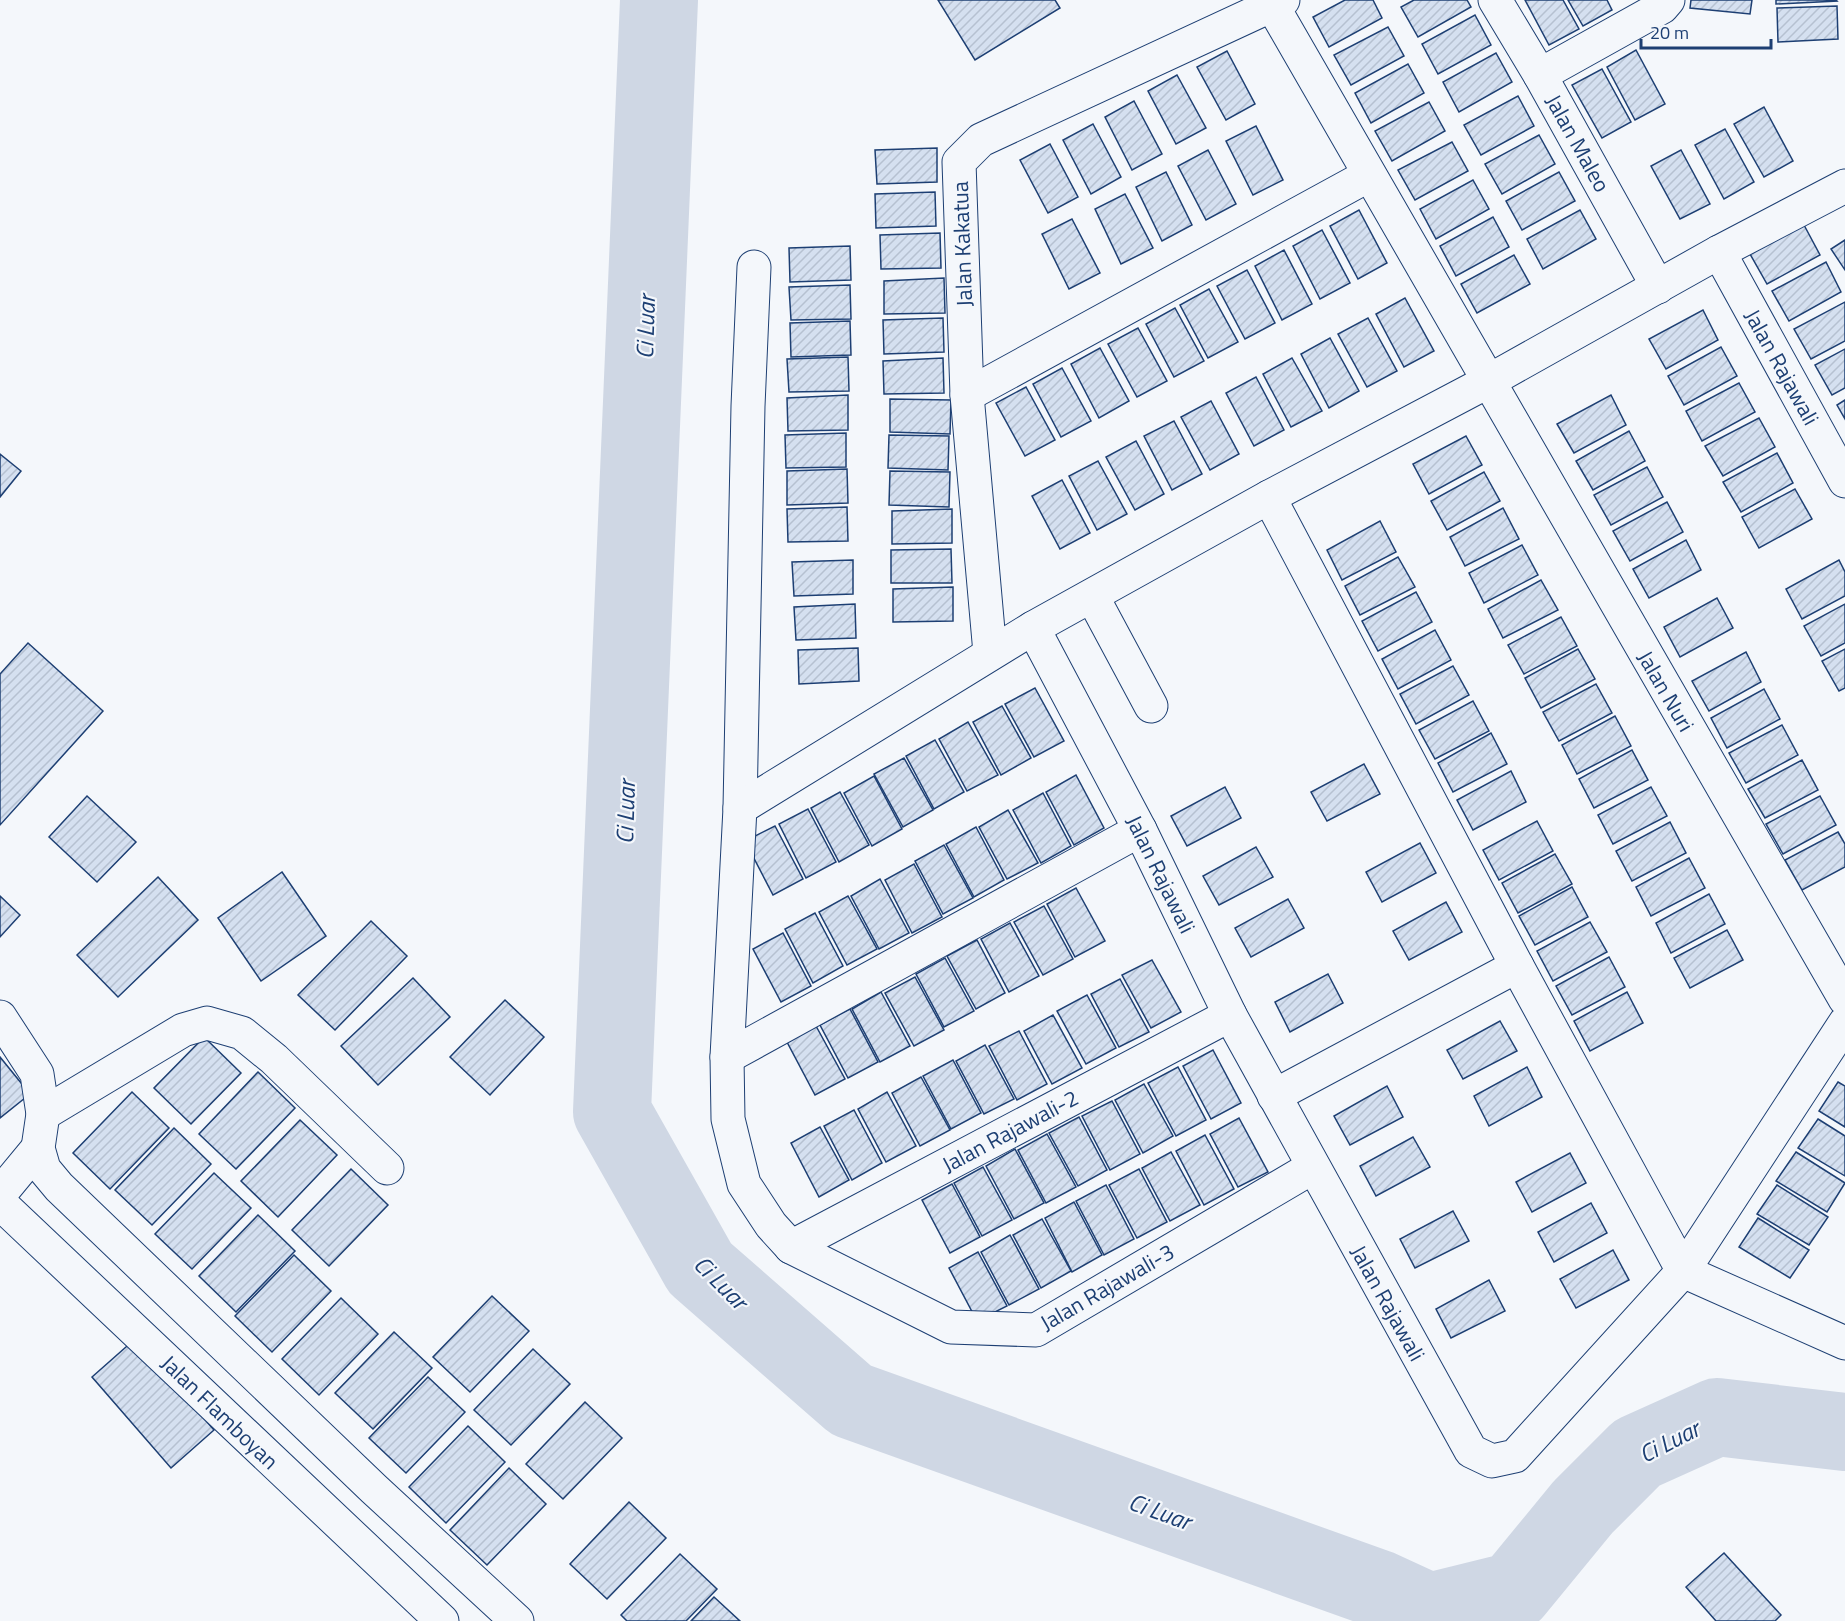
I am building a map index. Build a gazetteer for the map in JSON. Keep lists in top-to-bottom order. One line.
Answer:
{"streets":{"street":["Jalan Maleo","Jalan Kakatua","Jalan Rajawali","Jalan Nuri","Jalan Rajawali-2","Jalan Rajawali-3","Jalan Flamboyan"]},"crossings":[["Jalan Kakatua","Jalan Nuri"],["Jalan Rajawali","Jalan Rajawali-2"],["Jalan Rajawali","Jalan Rajawali-3"],["Jalan Rajawali-2","Jalan Rajawali-3"]],"water":["Ci Luar"],"scale_bar":"20 m"}
